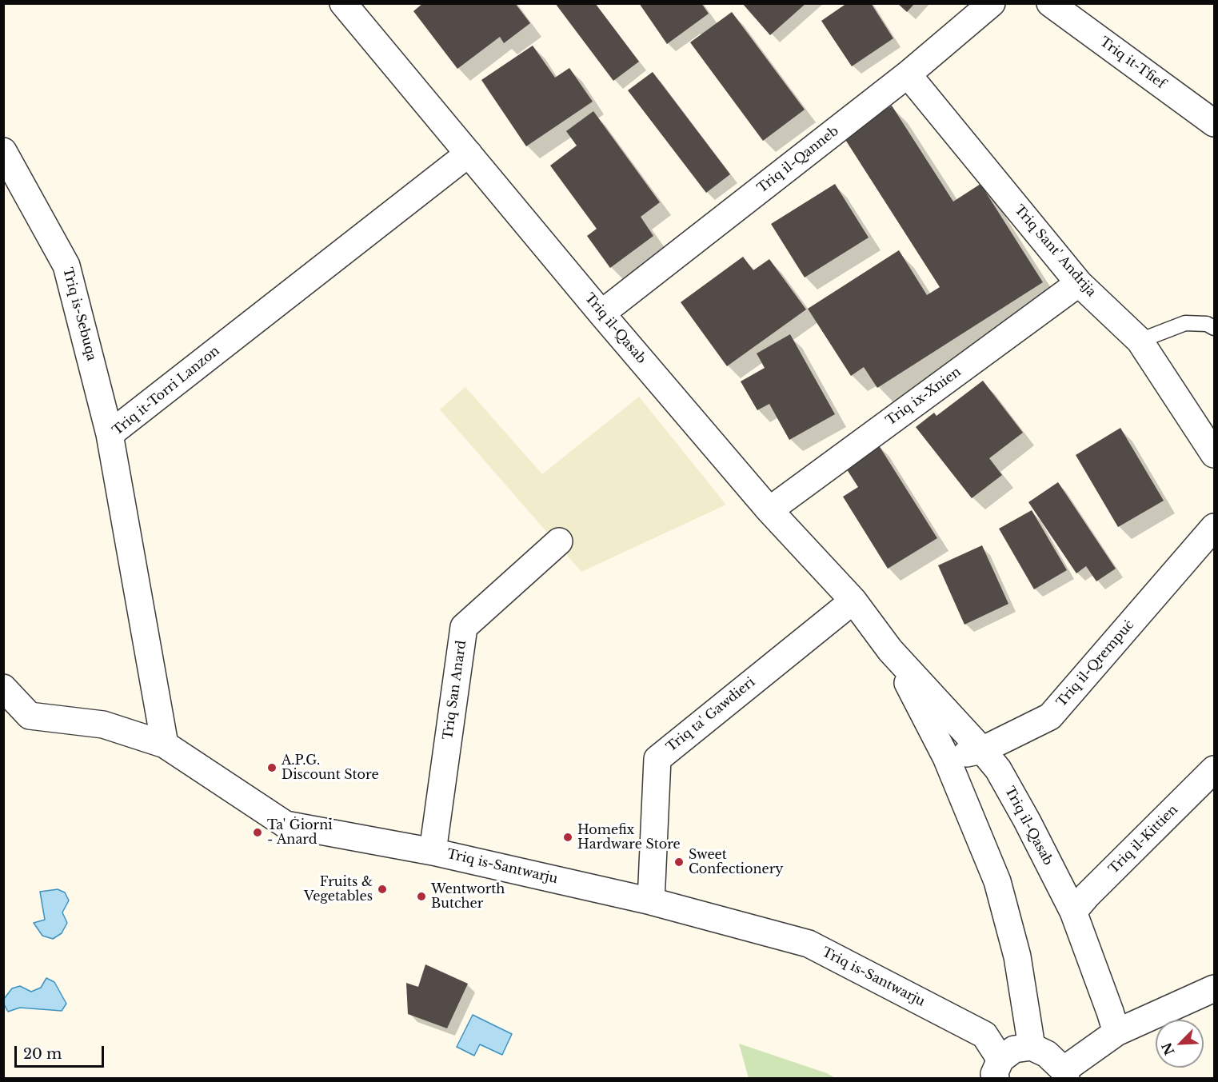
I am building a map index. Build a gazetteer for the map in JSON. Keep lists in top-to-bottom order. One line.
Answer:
{"streets":{"street":["Triq it-Tfief","Triq il-Qanneb","Triq Sant' Andrija","Triq is-Sebuqa","Triq il-Qasab","Triq it-Torri Lanzon","Triq ix-Xnien","Triq il-Qrempuċ","Triq San Anard","Triq ta' Gawdieri","Triq il-Kittien","Triq is-Santwarju"]},"crossings":[["Triq il-Qanneb","Triq Sant' Andrija"],["Triq il-Qanneb","Triq il-Qasab"],["Triq Sant' Andrija","Triq ix-Xnien"],["Triq is-Sebuqa","Triq it-Torri Lanzon"],["Triq il-Qasab","Triq it-Torri Lanzon"],["Triq il-Qasab","Triq ix-Xnien"],["Triq il-Qasab","Triq il-Qrempuċ"],["Triq il-Qasab","Triq ta' Gawdieri"],["Triq il-Qasab","Triq il-Kittien"],["Triq it-Torri Lanzon","Triq is-Santwarju"],["Triq San Anard","Triq is-Santwarju"],["Triq ta' Gawdieri","Triq is-Santwarju"]],"places":["A.P.G. Discount Store","Ta' Ġiorni - Anard","Homefix Hardware Store","Sweet Confectionery","Fruits & Vegetables","Wentworth Butcher"],"scale_bar":"20 m","north":"bottom left"}
